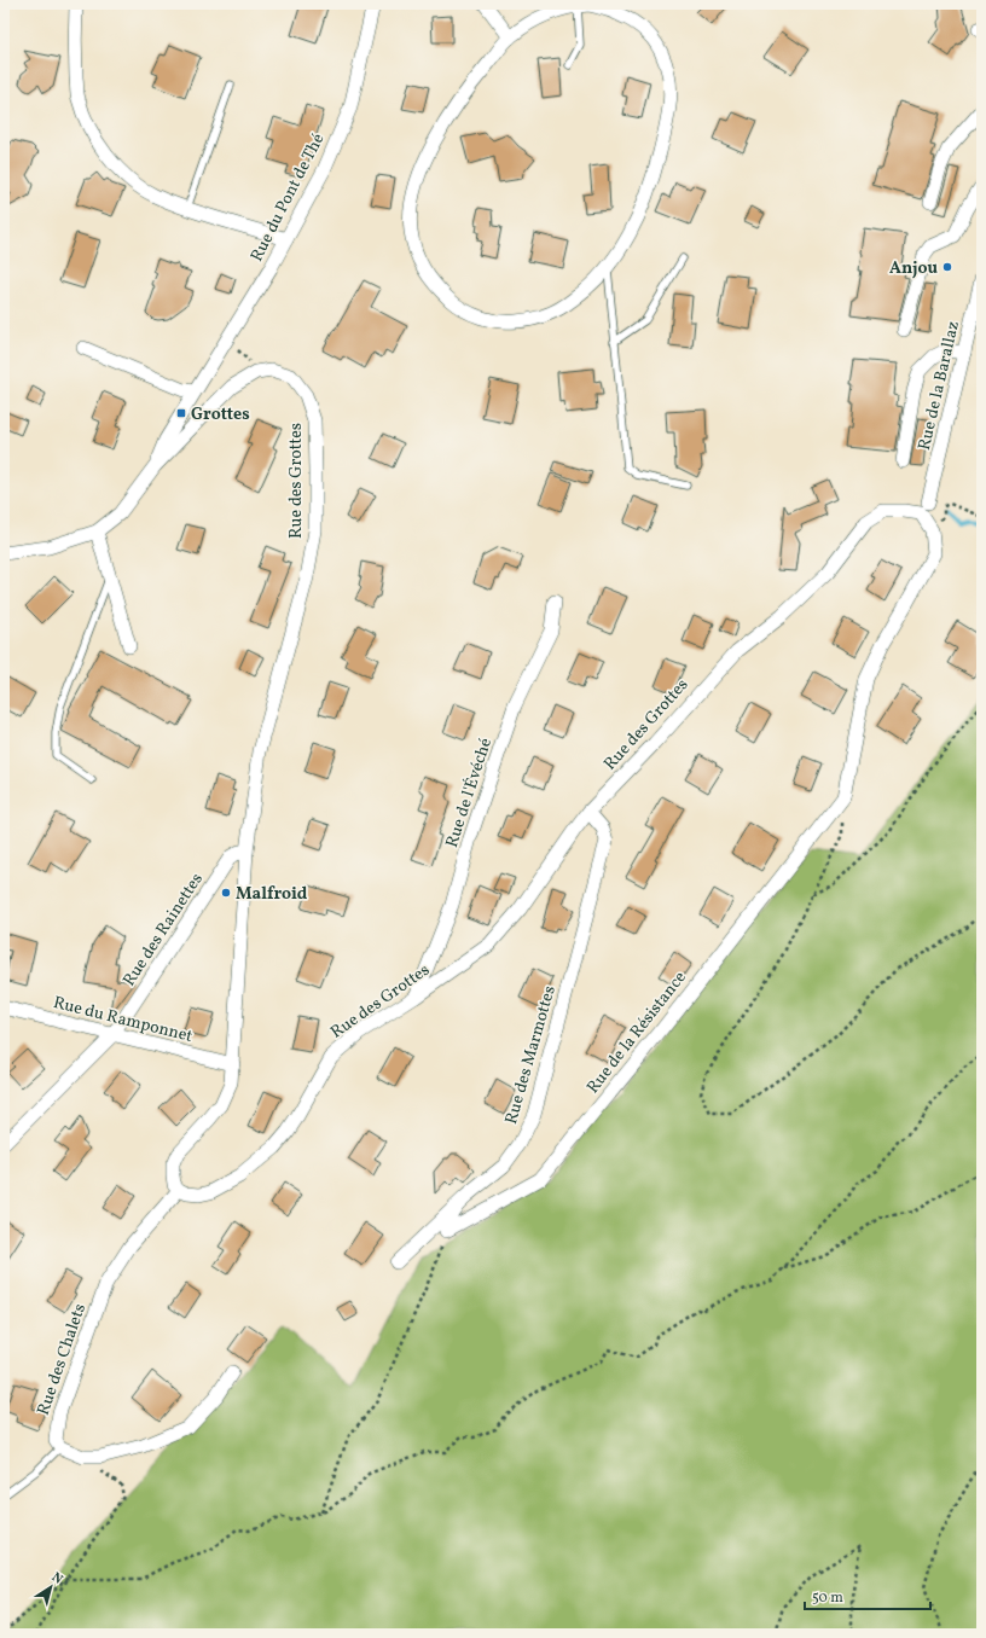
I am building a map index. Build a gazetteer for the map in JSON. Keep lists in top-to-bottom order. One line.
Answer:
{"streets":{"street":["Rue du Pont de Thé","Rue de la Barallaz","Rue des Grottes","Rue de l'Évéché","Rue des Rainettes","Rue du Ramponnet","Rue de la Résistance","Rue des Marmottes","Rue des Chalets"]},"crossings":[["Rue des Grottes","Rue de l'Évéché"],["Rue des Grottes","Rue des Rainettes"],["Rue des Grottes","Rue du Ramponnet"],["Rue des Grottes","Rue des Marmottes"],["Rue des Grottes","Rue des Chalets"],["Rue des Rainettes","Rue du Ramponnet"]],"places":{"other":["Anjou","Malfroid"],"transit":["Grottes"]},"scale_bar":"50 m","north":"top right"}
